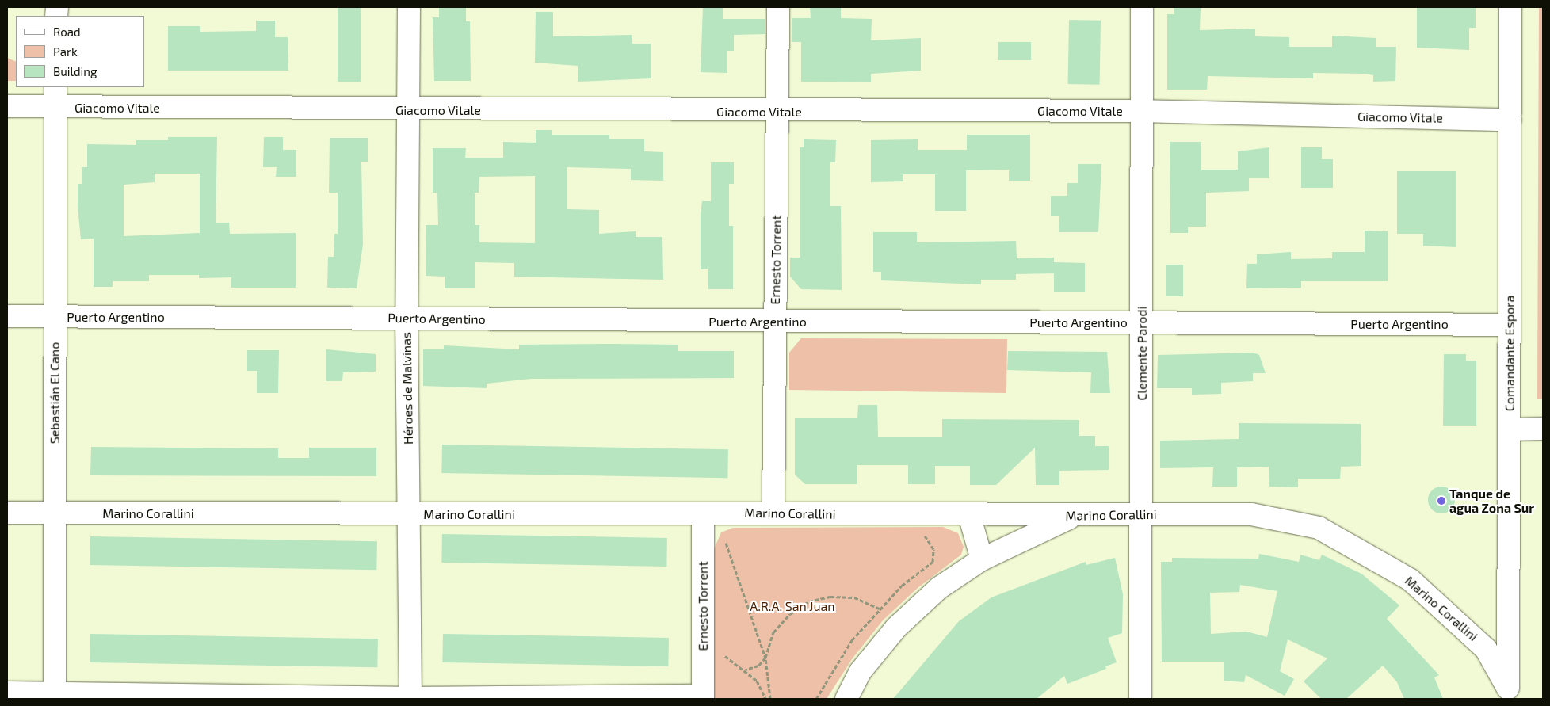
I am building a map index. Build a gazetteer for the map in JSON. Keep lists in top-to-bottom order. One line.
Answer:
{"streets":{"street":["Giacomo Vitale","Ernesto Torrent","Puerto Argentino","Clemente Parodi","Comandante Espora","Héroes de Malvinas","Sebastián El Cano","Marino Corallini"]},"crossings":[["Giacomo Vitale","Ernesto Torrent"],["Giacomo Vitale","Clemente Parodi"],["Giacomo Vitale","Comandante Espora"],["Giacomo Vitale","Héroes de Malvinas"],["Giacomo Vitale","Sebastián El Cano"],["Ernesto Torrent","Puerto Argentino"],["Ernesto Torrent","Marino Corallini"],["Puerto Argentino","Clemente Parodi"],["Puerto Argentino","Comandante Espora"],["Puerto Argentino","Héroes de Malvinas"],["Puerto Argentino","Sebastián El Cano"],["Clemente Parodi","Marino Corallini"],["Comandante Espora","Marino Corallini"],["Héroes de Malvinas","Marino Corallini"],["Sebastián El Cano","Marino Corallini"]],"parks":["A.R.A. San Juan"],"places":["Tanque de agua Zona Sur"],"legend":["Road","Park","Building"]}
